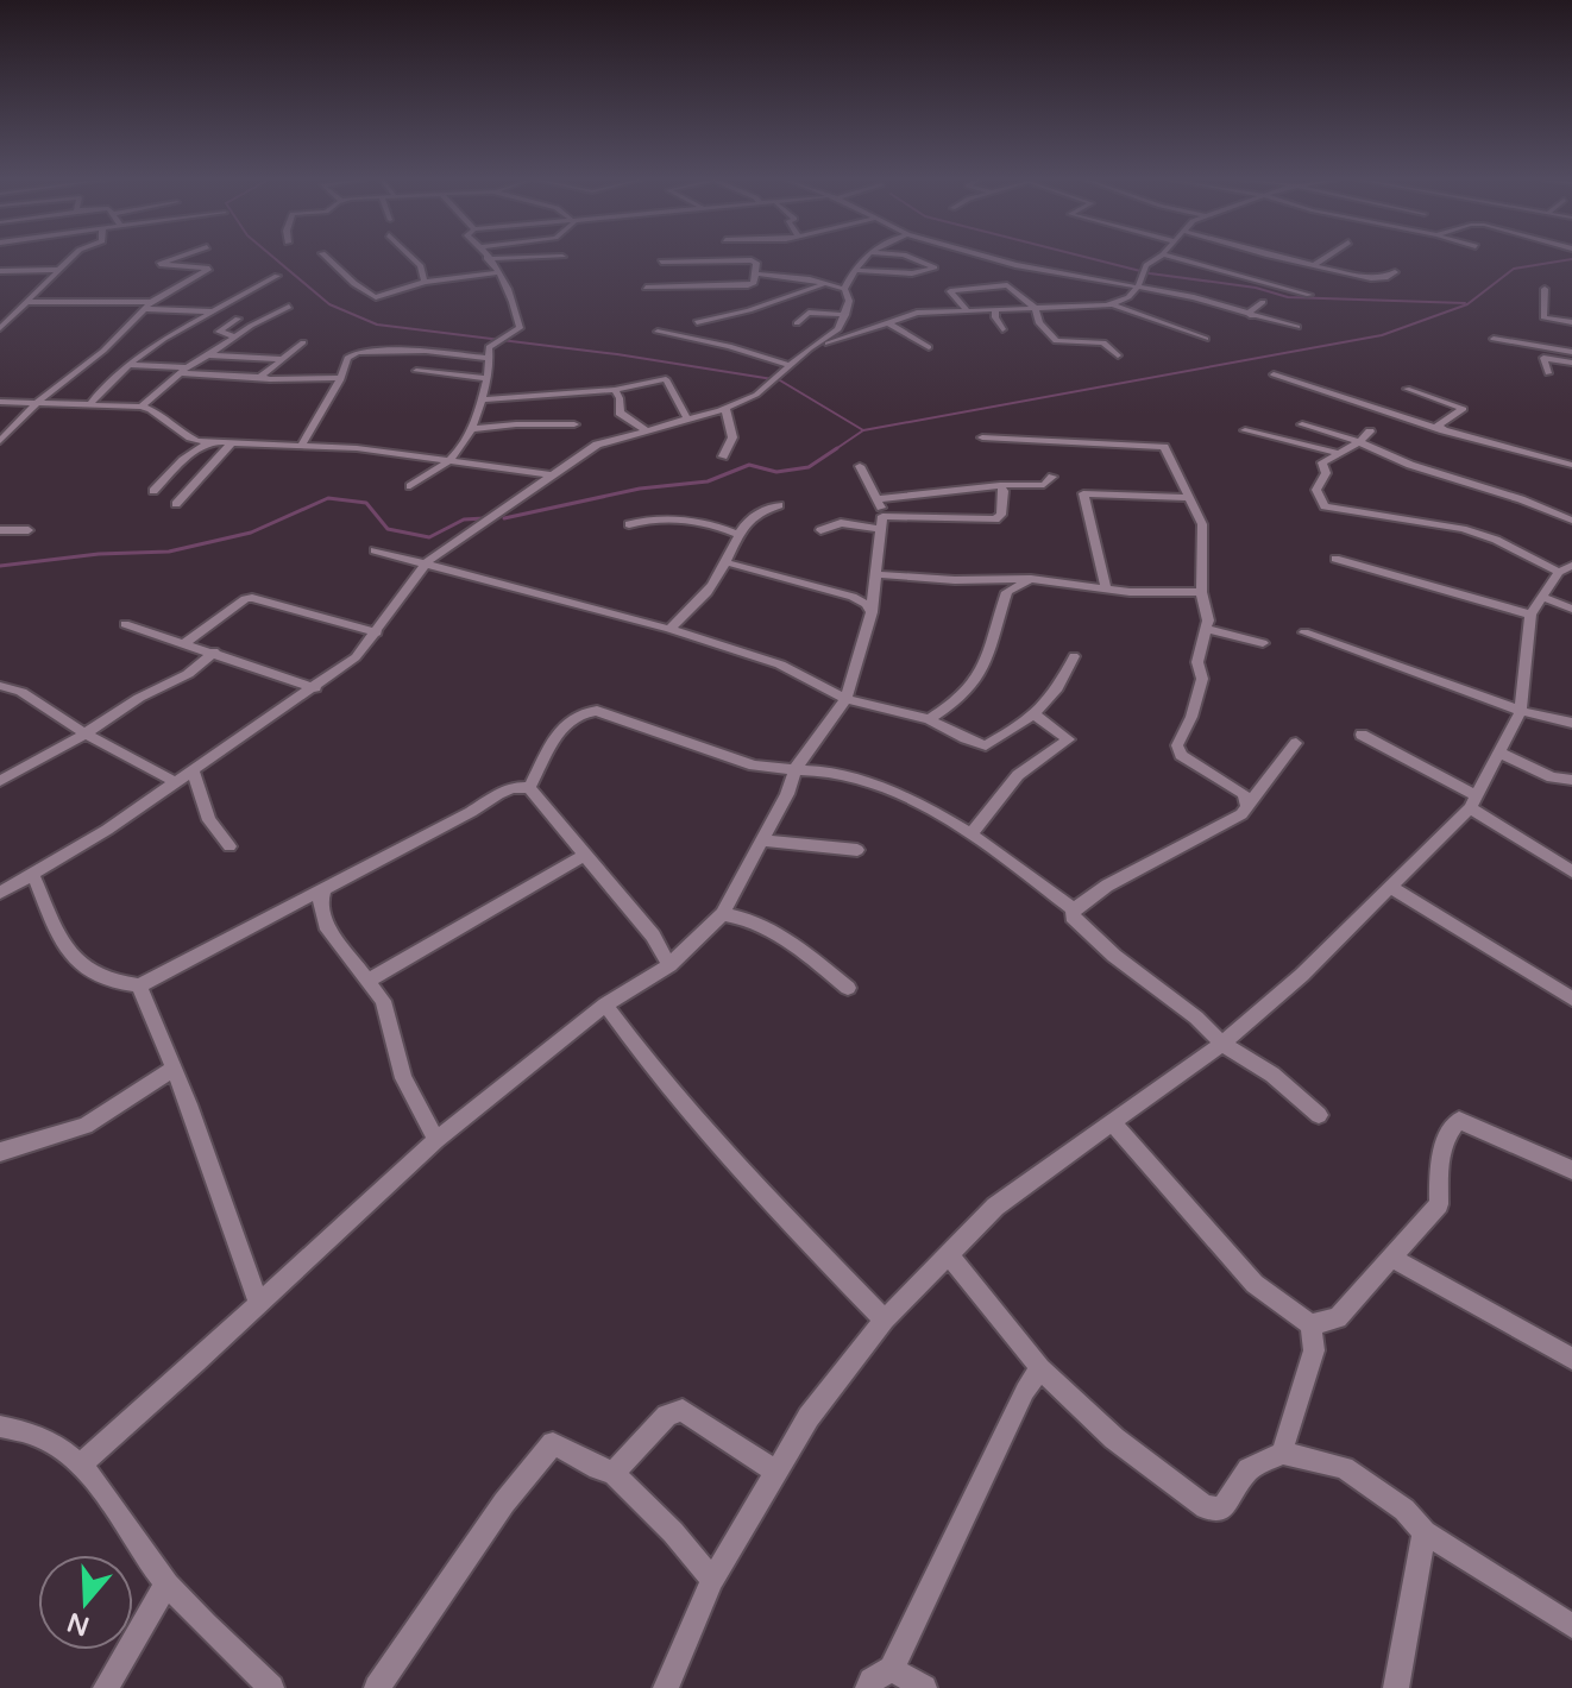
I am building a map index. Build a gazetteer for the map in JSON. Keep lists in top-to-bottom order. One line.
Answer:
{"north":"bottom"}
